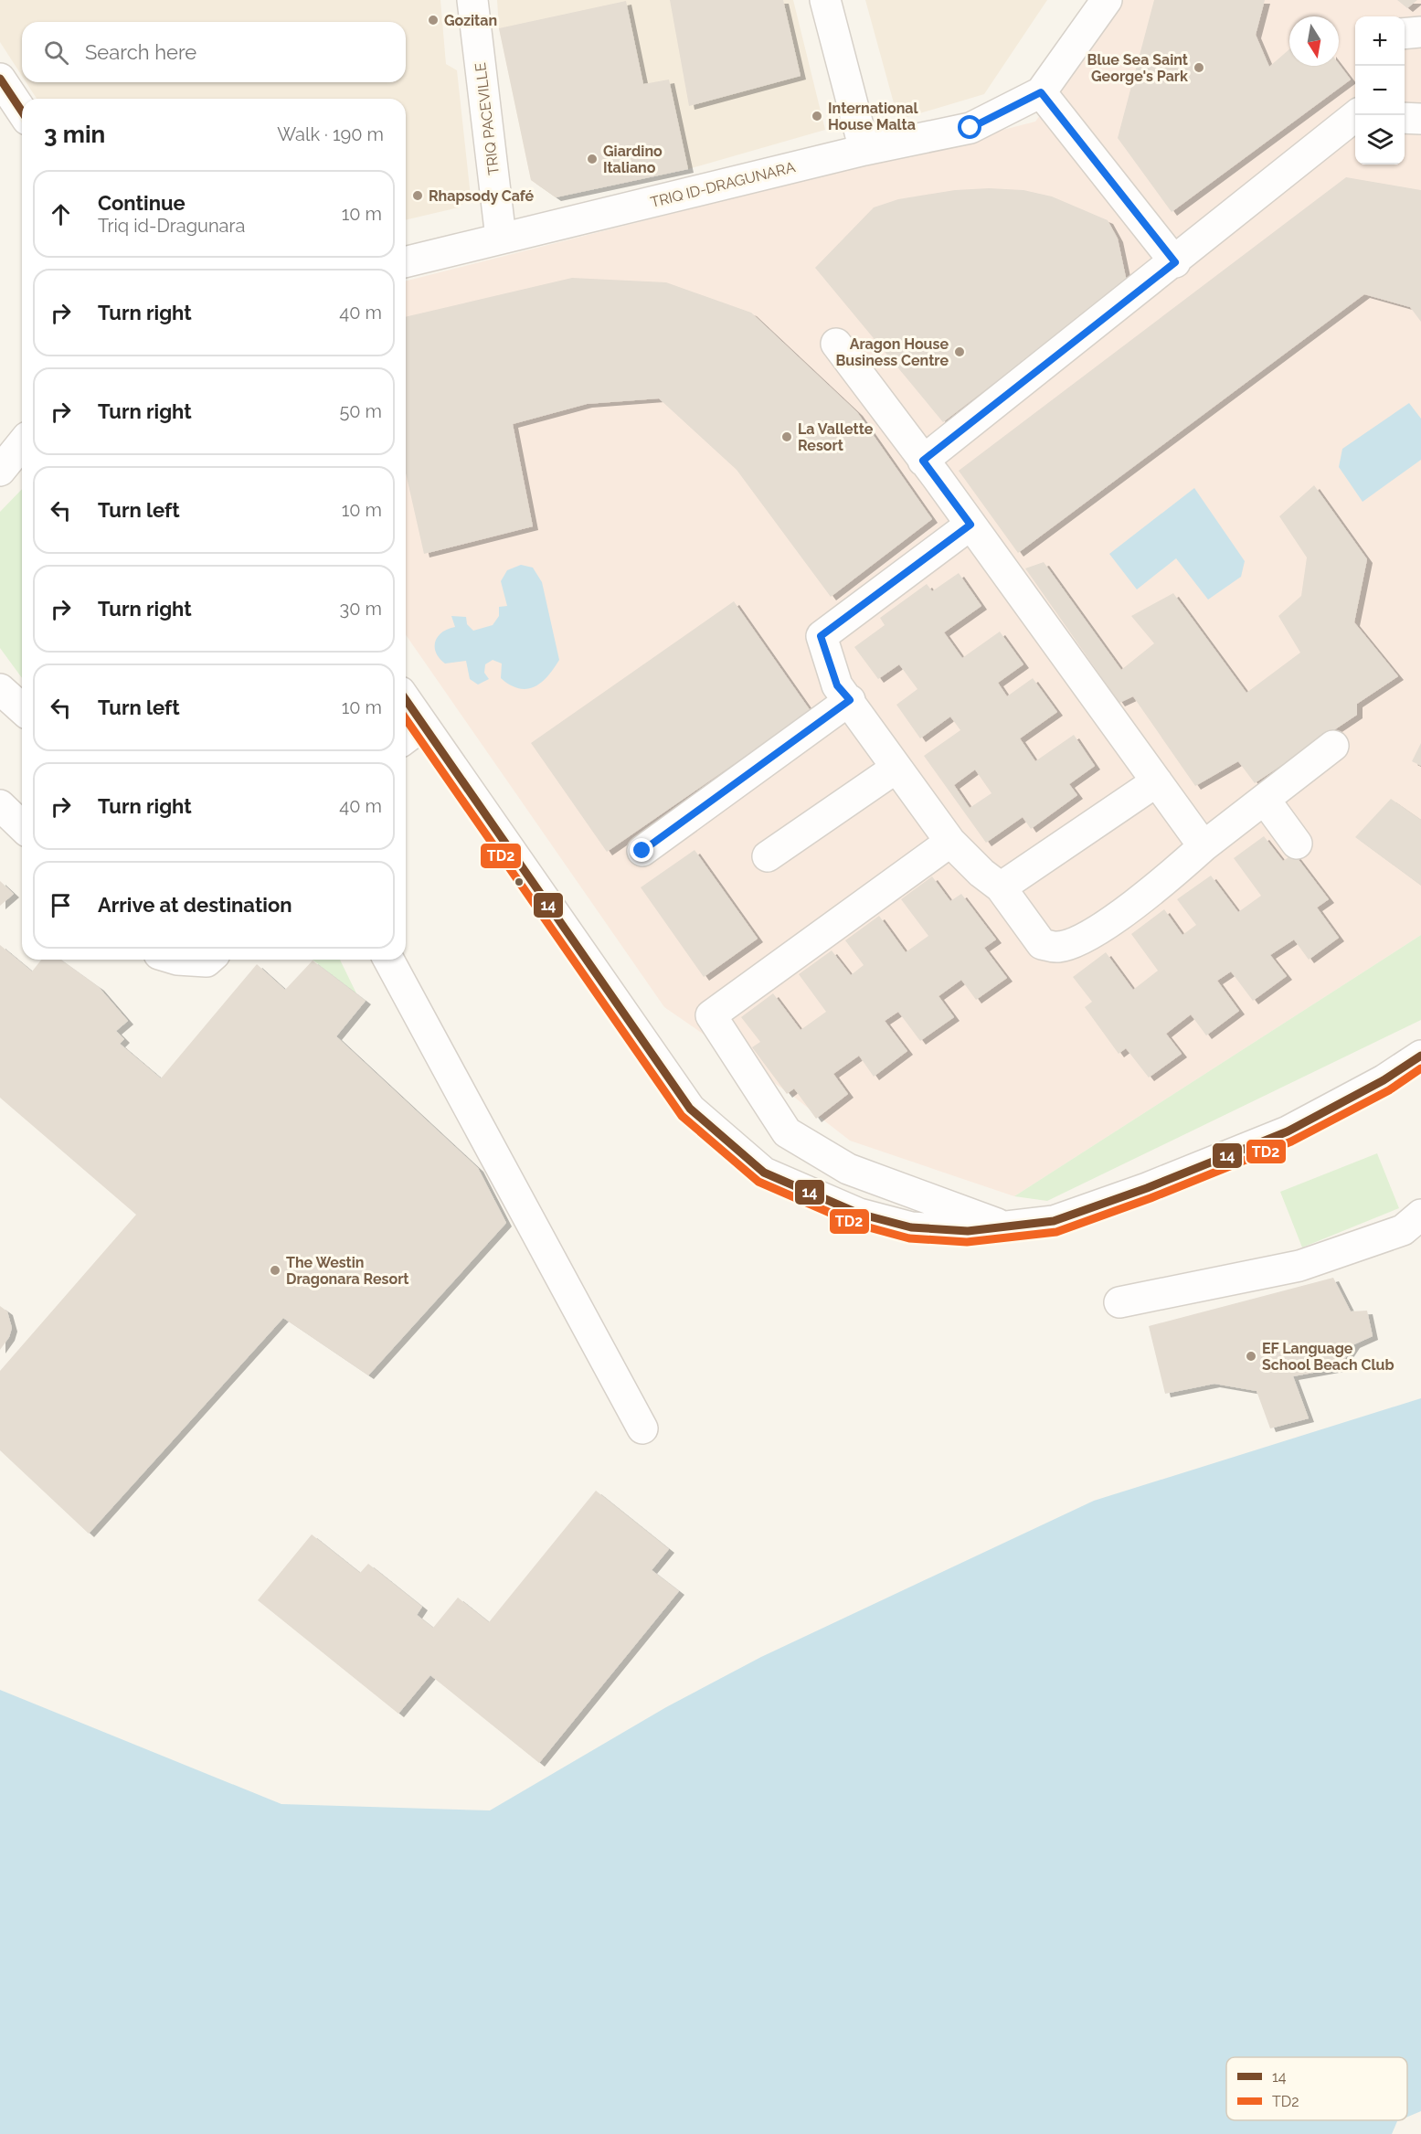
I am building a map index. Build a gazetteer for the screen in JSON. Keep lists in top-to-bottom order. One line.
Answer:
{"streets":{"street":["TRIQ PACEVILLE","TRIQ ID-DRAGUNARA"]},"crossings":[["TRIQ PACEVILLE","TRIQ ID-DRAGUNARA"]],"places":["Gozitan","Blue Sea Saint George's Park","International House Malta","Giardino Italiano","Rhapsody Café","Aragon House Business Centre","La Vallette Resort","The Westin Dragonara Resort","EF Language School Beach Club"],"lines":["transit line 14","transit line TD2"],"legend":["14","TD2"],"north":"bottom","page":{"map_buttons":["+","−"],"search":"Search here","heading":["3 min","Walk · 190 m"],"list":[["Continue","Triq id-Dragunara","10 m"],["Turn right","40 m"],["Turn right","50 m"],["Turn left","10 m"],["Turn right","30 m"],["Turn left","10 m"],["Turn right","40 m"],"Arrive at destination"]}}
